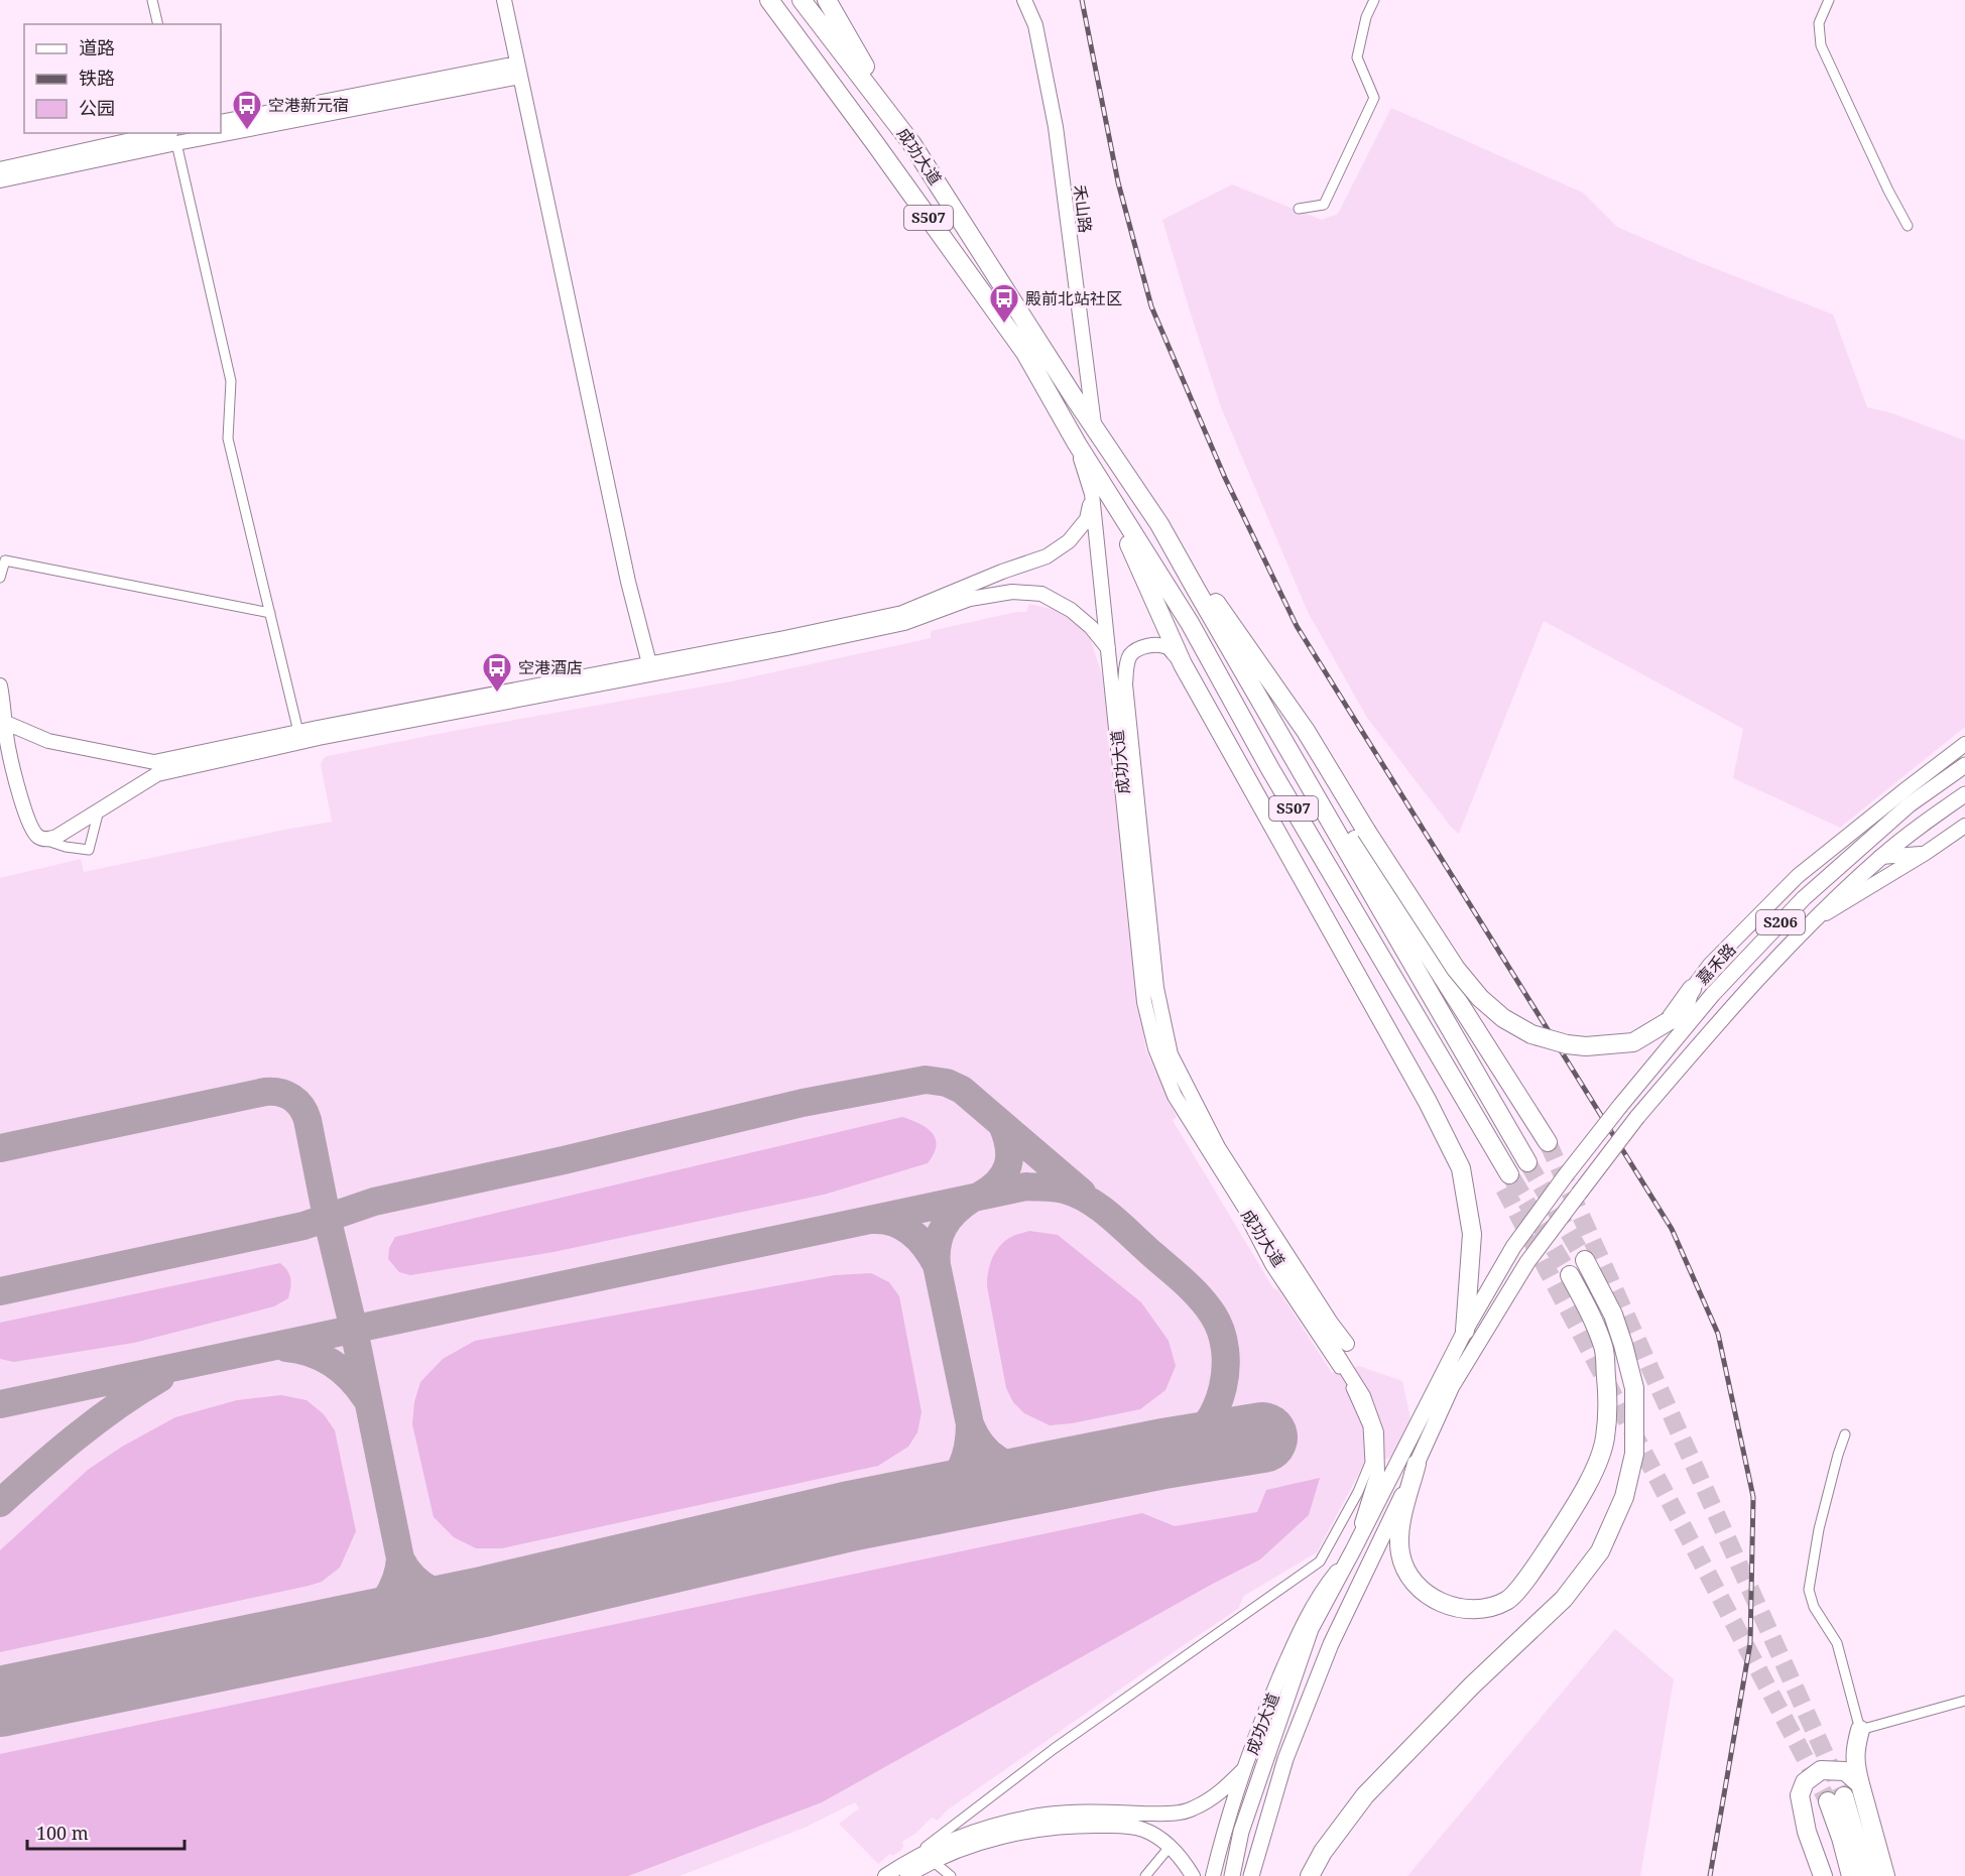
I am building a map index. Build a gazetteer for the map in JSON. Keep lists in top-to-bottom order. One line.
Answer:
{"streets":{"highway":["成功大道","S507"],"main road":["禾山路","S206","嘉禾路"]},"crossings":[["成功大道","禾山路"],["成功大道","S507"],["成功大道","嘉禾路"]],"places":{"bus stop":["空港新元宿","殿前北站社区","空港酒店"]},"legend":["道路","铁路","公园"],"scale_bar":"100 m"}
